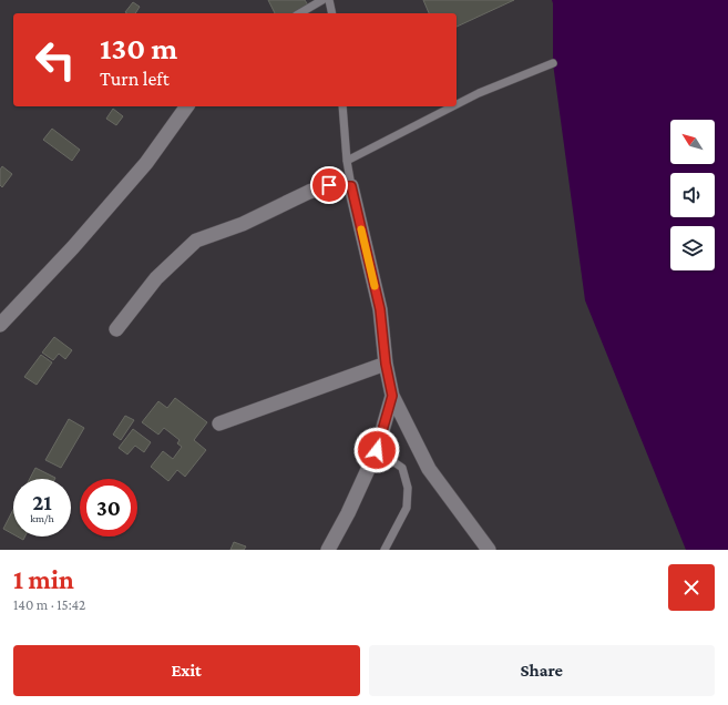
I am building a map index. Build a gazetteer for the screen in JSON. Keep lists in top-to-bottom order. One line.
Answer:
{"north":"top left","page":{"turn":["130 m","Turn left"],"speed":"21 km/h","limit":"30","heading":["1 min","140 m · 15:42"],"buttons":["Exit","Share"]}}
